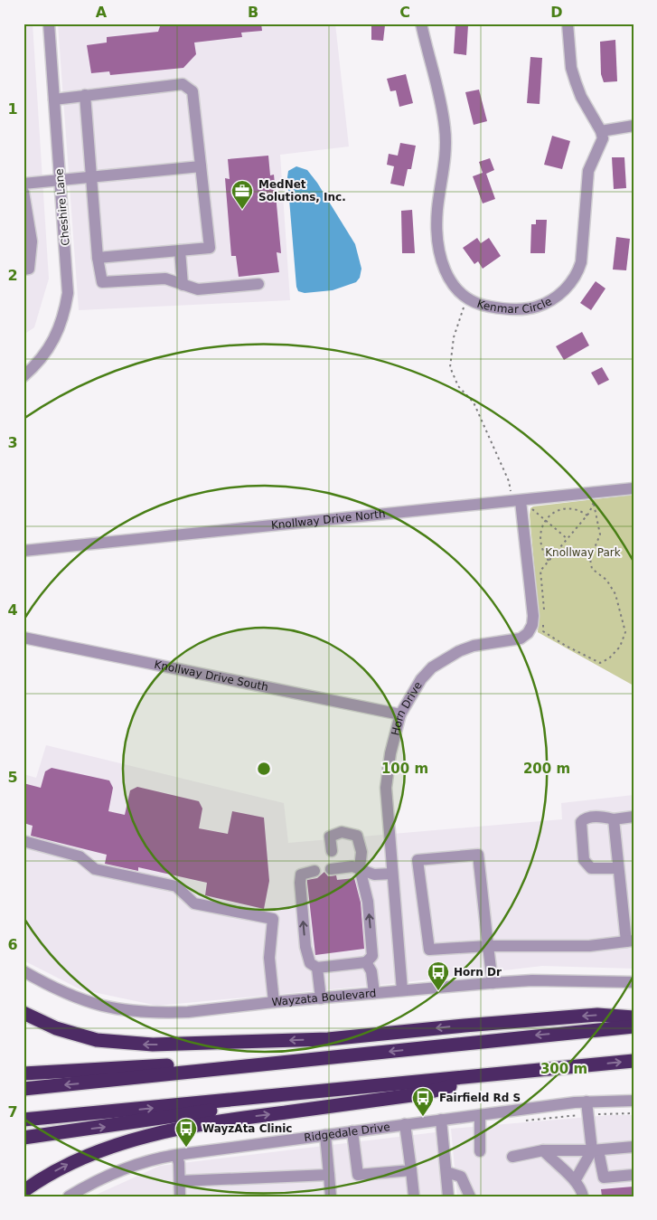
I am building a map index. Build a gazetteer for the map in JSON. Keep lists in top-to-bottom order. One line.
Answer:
{"streets":{"street":["Cheshire Lane","Kenmar Circle","Knollway Drive North","Knollway Drive South","Horn Drive","Wayzata Boulevard","Ridgedale Drive"]},"crossings":[["Knollway Drive North","Horn Drive"],["Knollway Drive South","Horn Drive"],["Horn Drive","Wayzata Boulevard"]],"parks":["Knollway Park"],"places":{"office":["MedNet Solutions, Inc."],"bus stop":["Horn Dr","Fairfield Rd S","WayzAta Clinic"]},"grid":{"columns":["A","B","C","D"],"rows":["1","2","3","4","5","6","7"]},"rings":["100 m","200 m","300 m"]}
